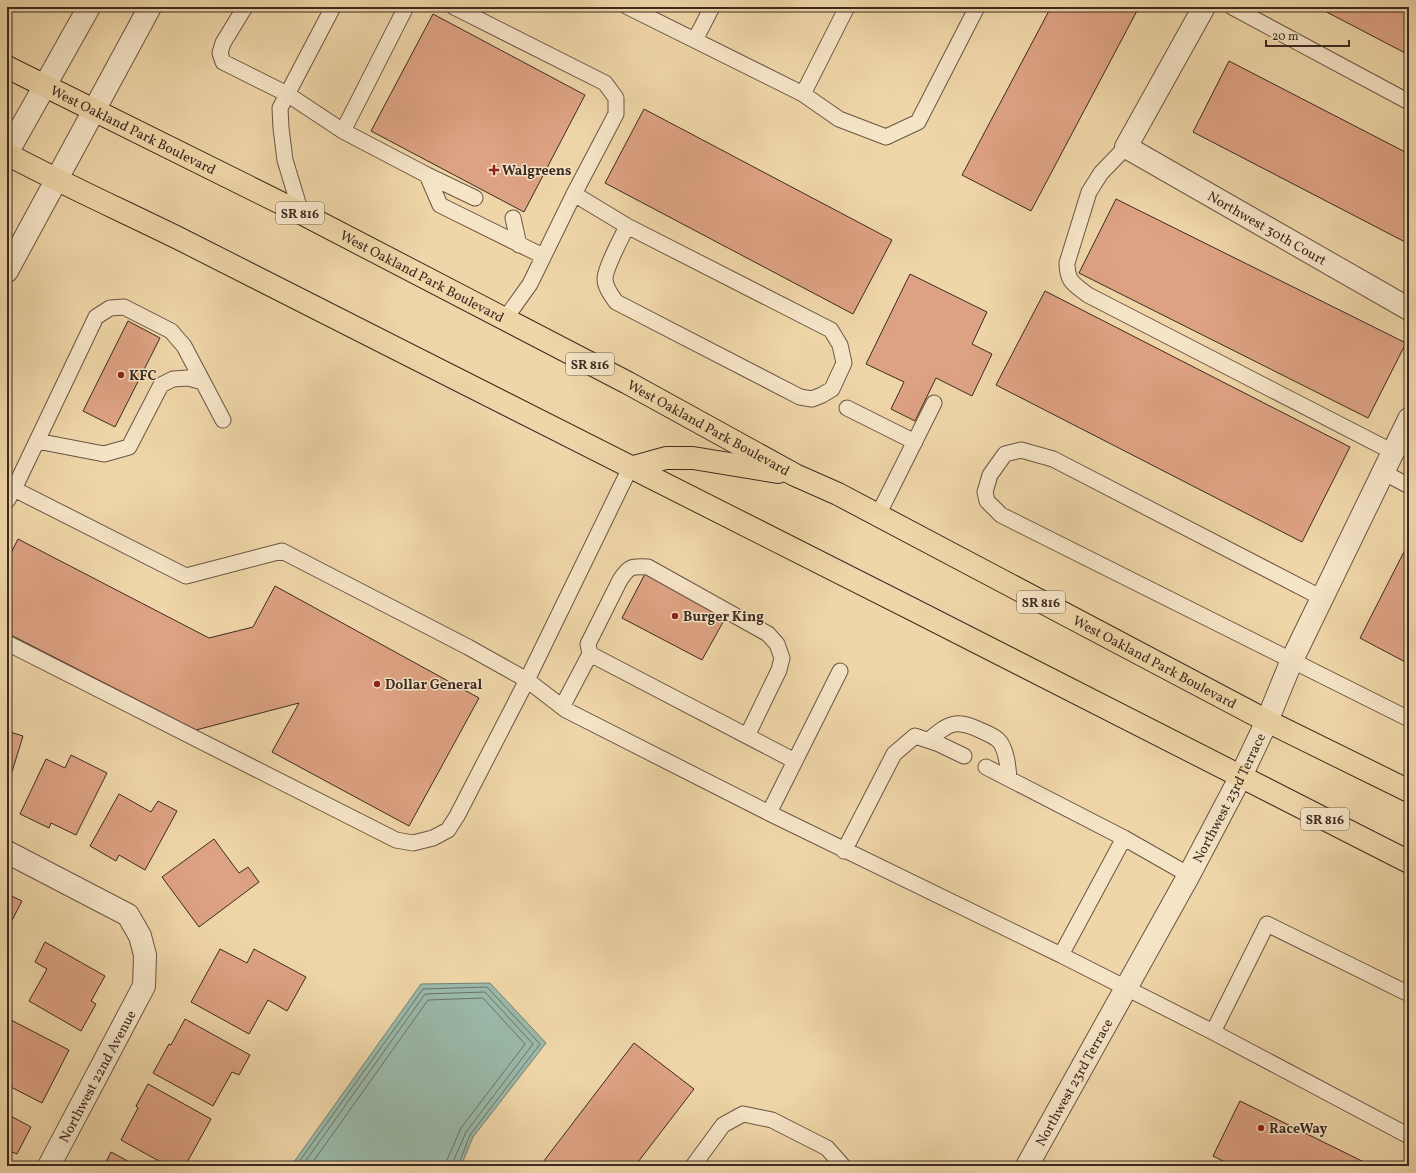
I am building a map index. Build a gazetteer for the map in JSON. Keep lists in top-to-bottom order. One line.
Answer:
{"streets":{"main road":["West Oakland Park Boulevard","SR 816"],"street":["Northwest 30th Court","Northwest 23rd Terrace","Northwest 22nd Avenue"]},"crossings":[["West Oakland Park Boulevard","Northwest 23rd Terrace"],["SR 816","Northwest 23rd Terrace"]],"places":{"health":["Walgreens"],"other":["KFC","Burger King","Dollar General","RaceWay"]},"scale_bar":"20 m"}
